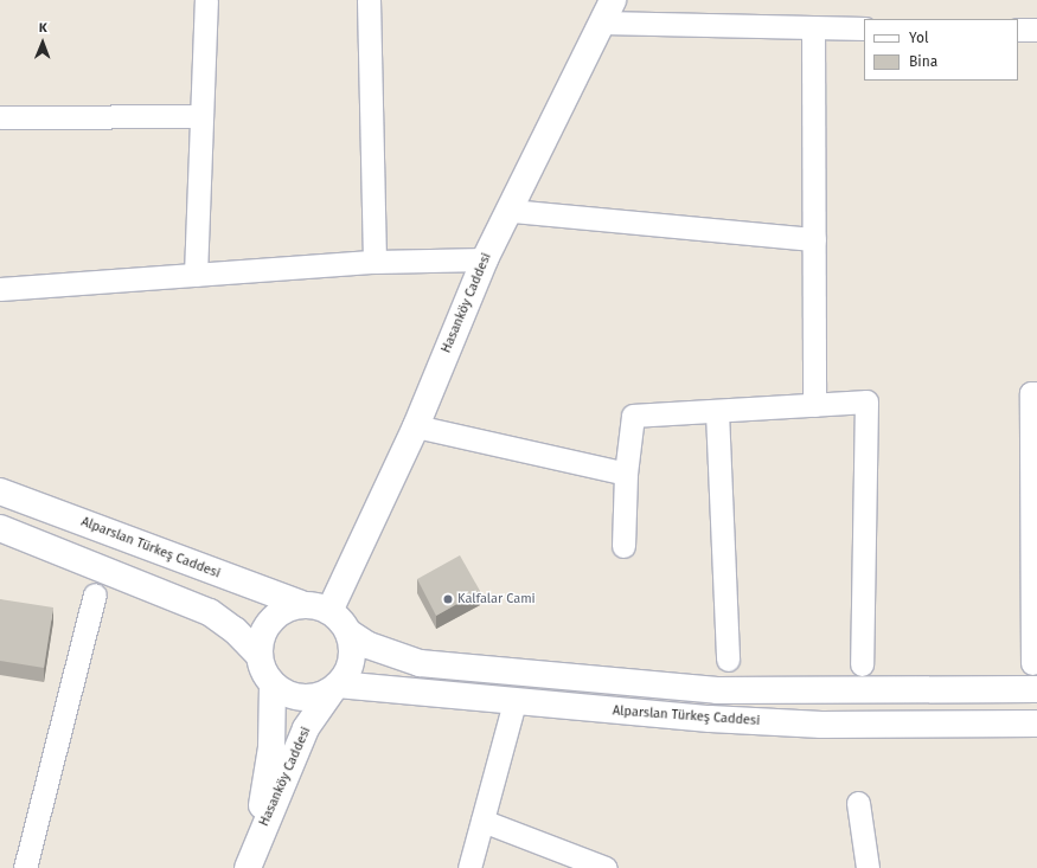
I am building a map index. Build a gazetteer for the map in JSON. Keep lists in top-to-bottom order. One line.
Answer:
{"streets":{"main road":["Hasanköy Caddesi","Alparslan Türkeş Caddesi"]},"crossings":[["Hasanköy Caddesi","Alparslan Türkeş Caddesi"]],"places":["Kalfalar Cami"],"legend":["Yol","Bina"],"north":"top"}
